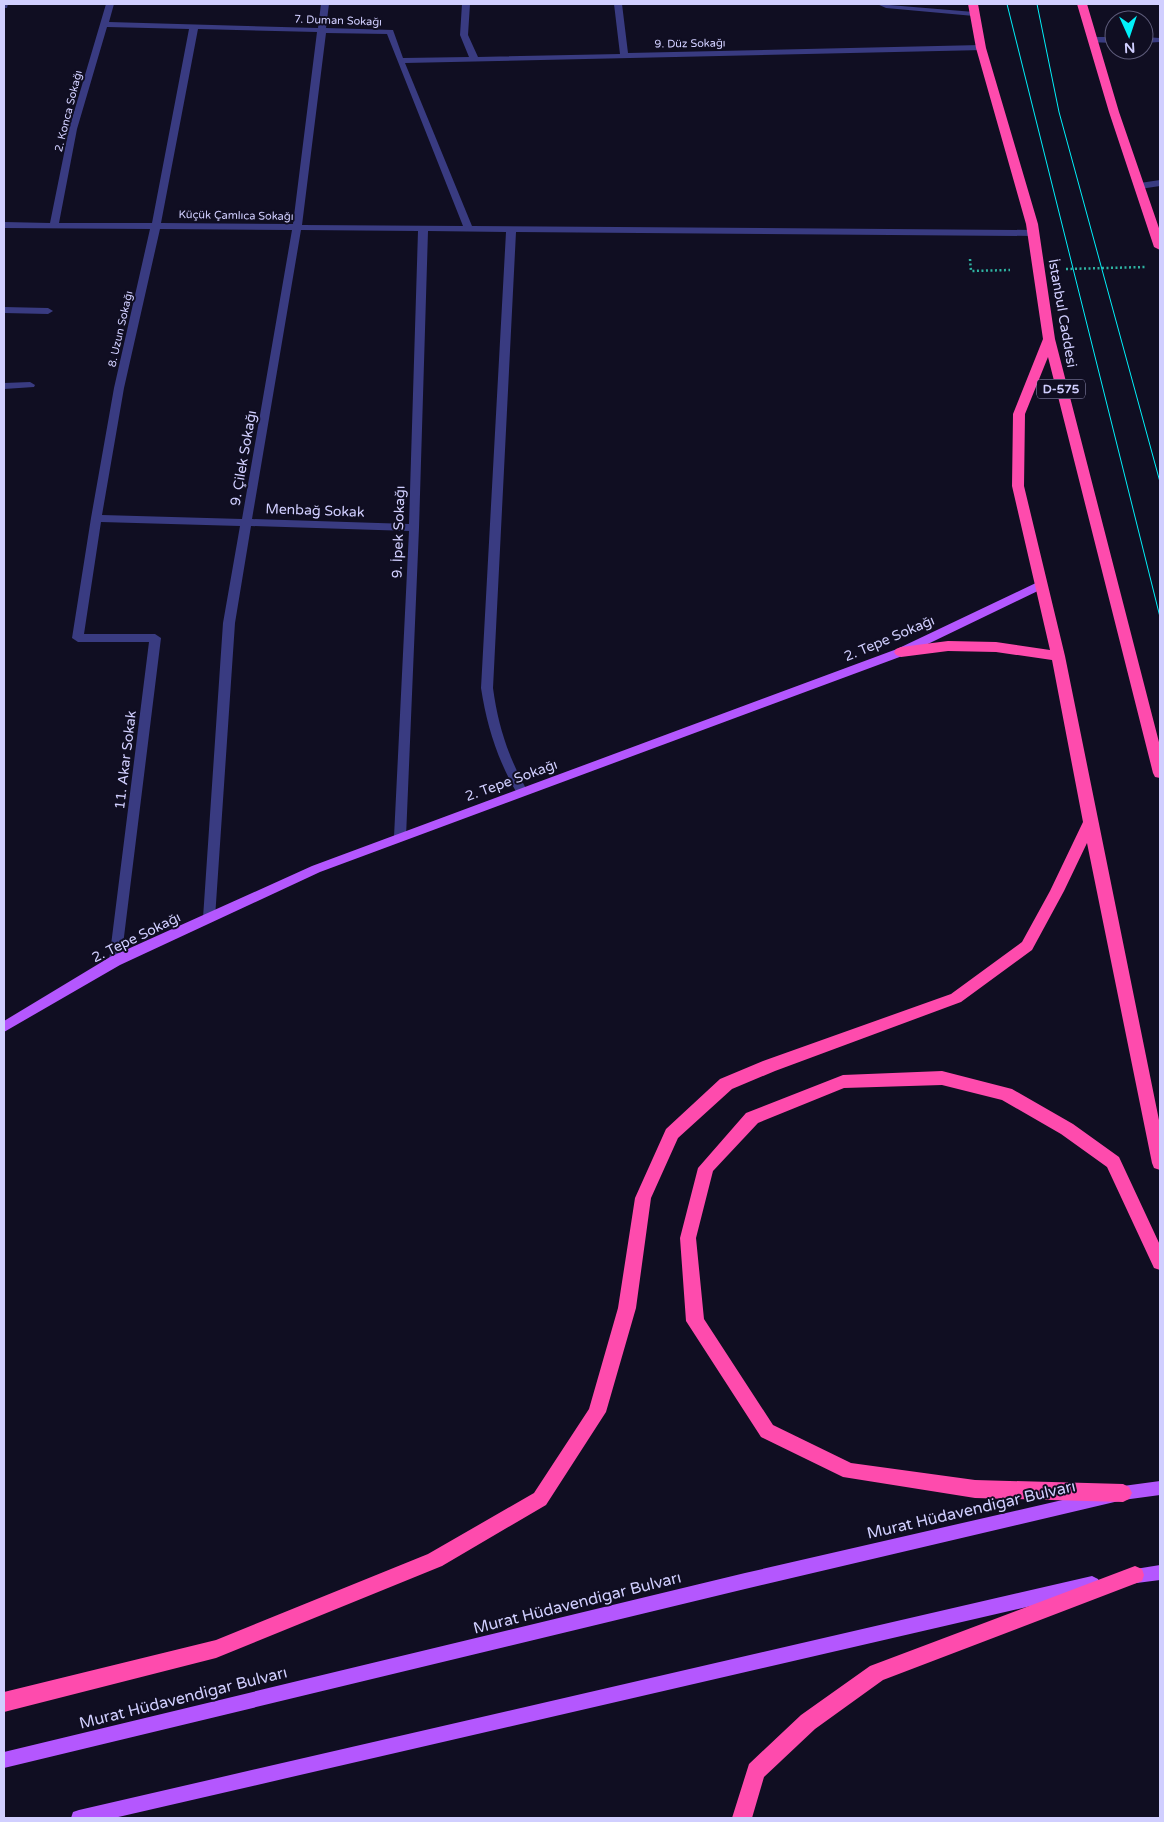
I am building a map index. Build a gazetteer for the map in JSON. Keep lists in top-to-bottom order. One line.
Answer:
{"streets":{"highway":["İstanbul Caddesi","D-575"],"main road":["2. Tepe Sokağı","Murat Hüdavendigar Bulvarı"],"street":["7. Duman Sokağı","9. Düz Sokağı","2. Konca Sokağı","Küçük Çamlıca Sokağı","8. Uzun Sokağı","9. Çilek Sokağı","Menbağ Sokak","9. İpek Sokağı","11. Akar Sokak"]},"crossings":[["7. Duman Sokağı","9. Düz Sokağı"],["7. Duman Sokağı","2. Konca Sokağı"],["7. Duman Sokağı","Küçük Çamlıca Sokağı"],["7. Duman Sokağı","8. Uzun Sokağı"],["7. Duman Sokağı","9. Çilek Sokağı"],["9. Düz Sokağı","İstanbul Caddesi"],["2. Konca Sokağı","Küçük Çamlıca Sokağı"],["Küçük Çamlıca Sokağı","İstanbul Caddesi"],["Küçük Çamlıca Sokağı","8. Uzun Sokağı"],["Küçük Çamlıca Sokağı","9. Çilek Sokağı"],["Küçük Çamlıca Sokağı","9. İpek Sokağı"],["8. Uzun Sokağı","Menbağ Sokak"],["8. Uzun Sokağı","11. Akar Sokak"],["9. Çilek Sokağı","Menbağ Sokak"],["9. Çilek Sokağı","2. Tepe Sokağı"],["Menbağ Sokak","9. İpek Sokağı"],["9. İpek Sokağı","2. Tepe Sokağı"],["2. Tepe Sokağı","11. Akar Sokak"]],"north":"bottom"}
